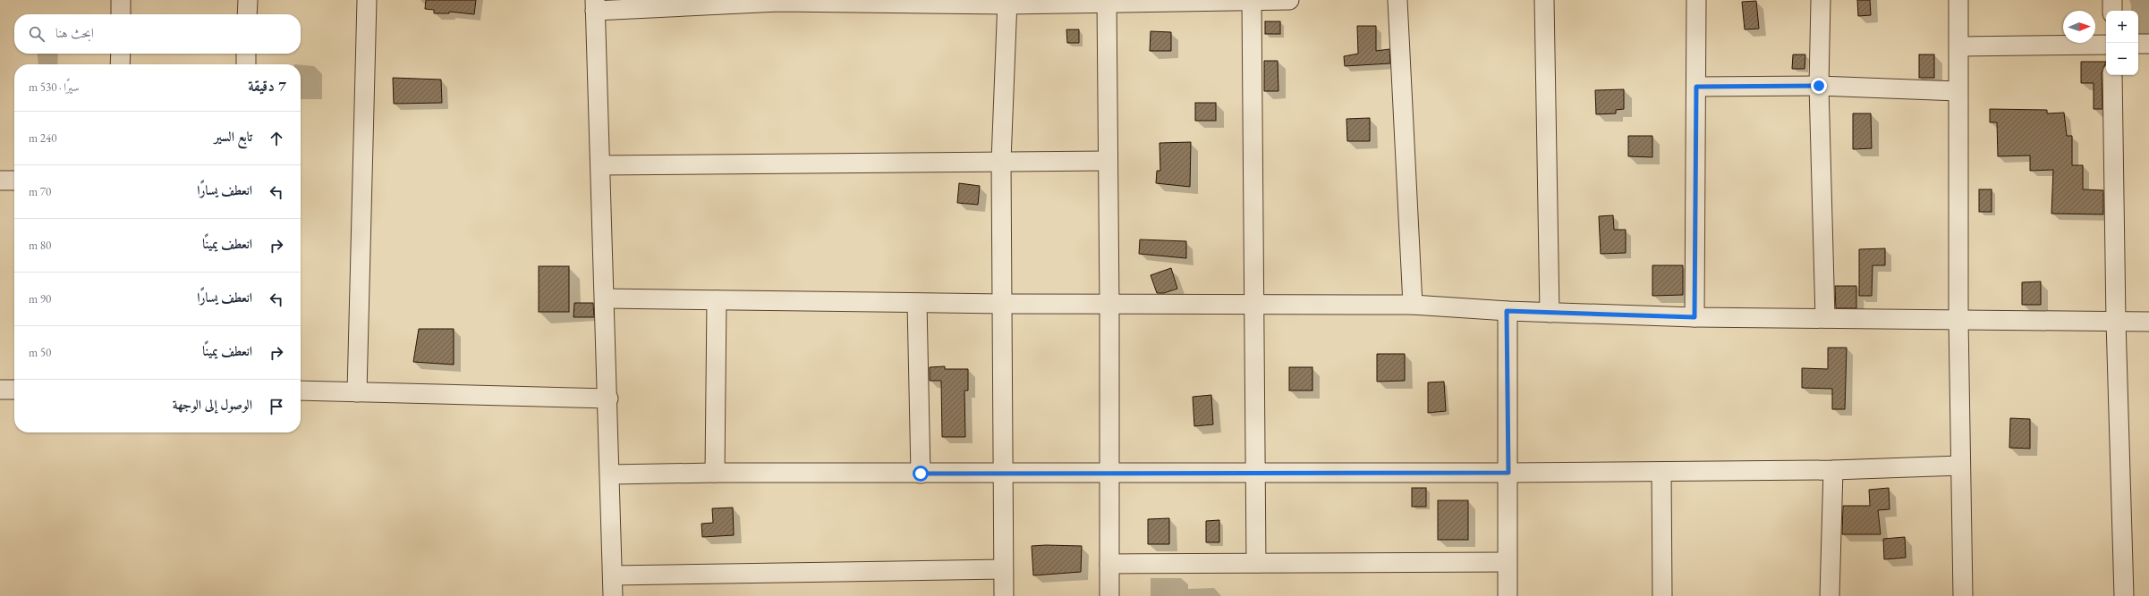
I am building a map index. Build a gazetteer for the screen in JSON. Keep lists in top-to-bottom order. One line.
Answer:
{"north":"right","page":{"map_buttons":["+","−"],"search":"ابحث هنا","heading":["7 دقيقة","سيرًا · 530 m"],"list":[["تابع السير","240 m"],["انعطف يسارًا","70 m"],["انعطف يمينًا","80 m"],["انعطف يسارًا","90 m"],["انعطف يمينًا","50 m"],"الوصول إلى الوجهة"]}}
